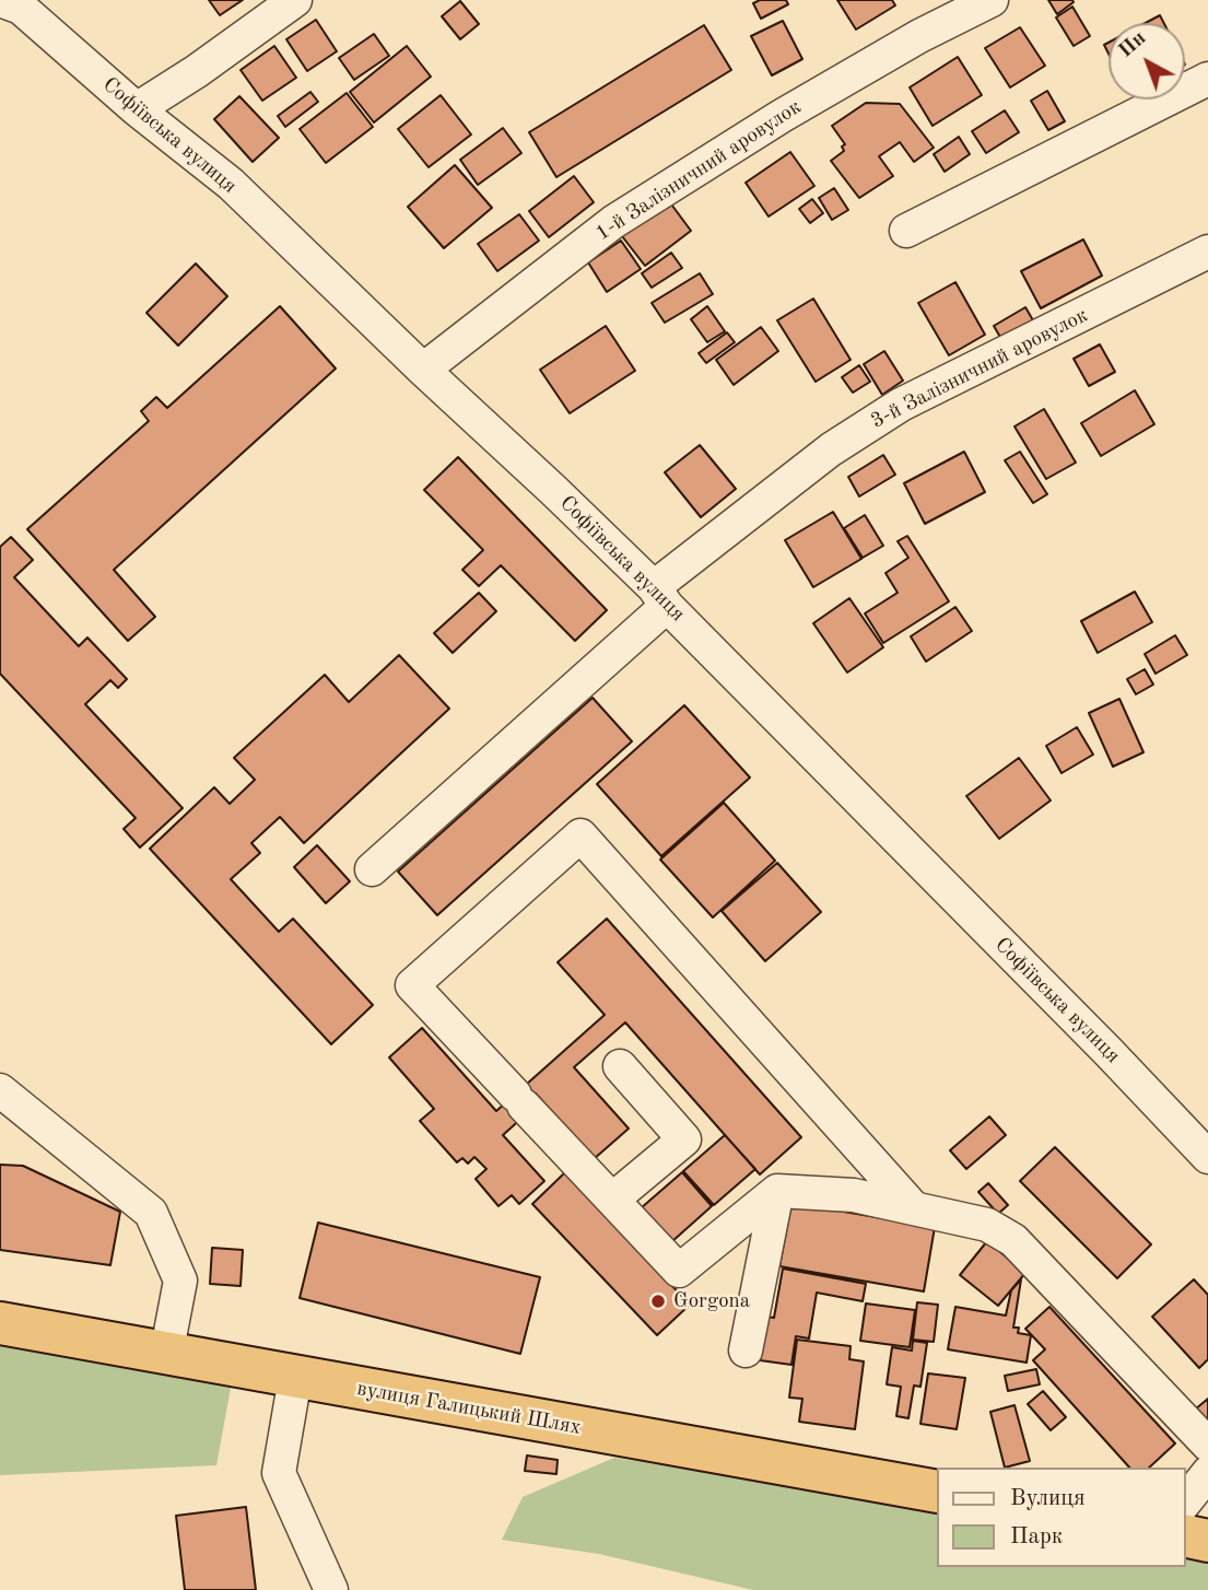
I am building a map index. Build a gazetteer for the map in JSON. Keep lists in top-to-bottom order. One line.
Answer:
{"streets":{"highway":["вулиця Галицький Шлях"],"street":["Софіївська вулиця","1-й Залізничний аровулок","3-й Залізничний аровулок"]},"crossings":[["Софіївська вулиця","1-й Залізничний аровулок"],["Софіївська вулиця","3-й Залізничний аровулок"]],"places":["Gorgona"],"legend":["Вулиця","Парк"],"north":"top left"}
